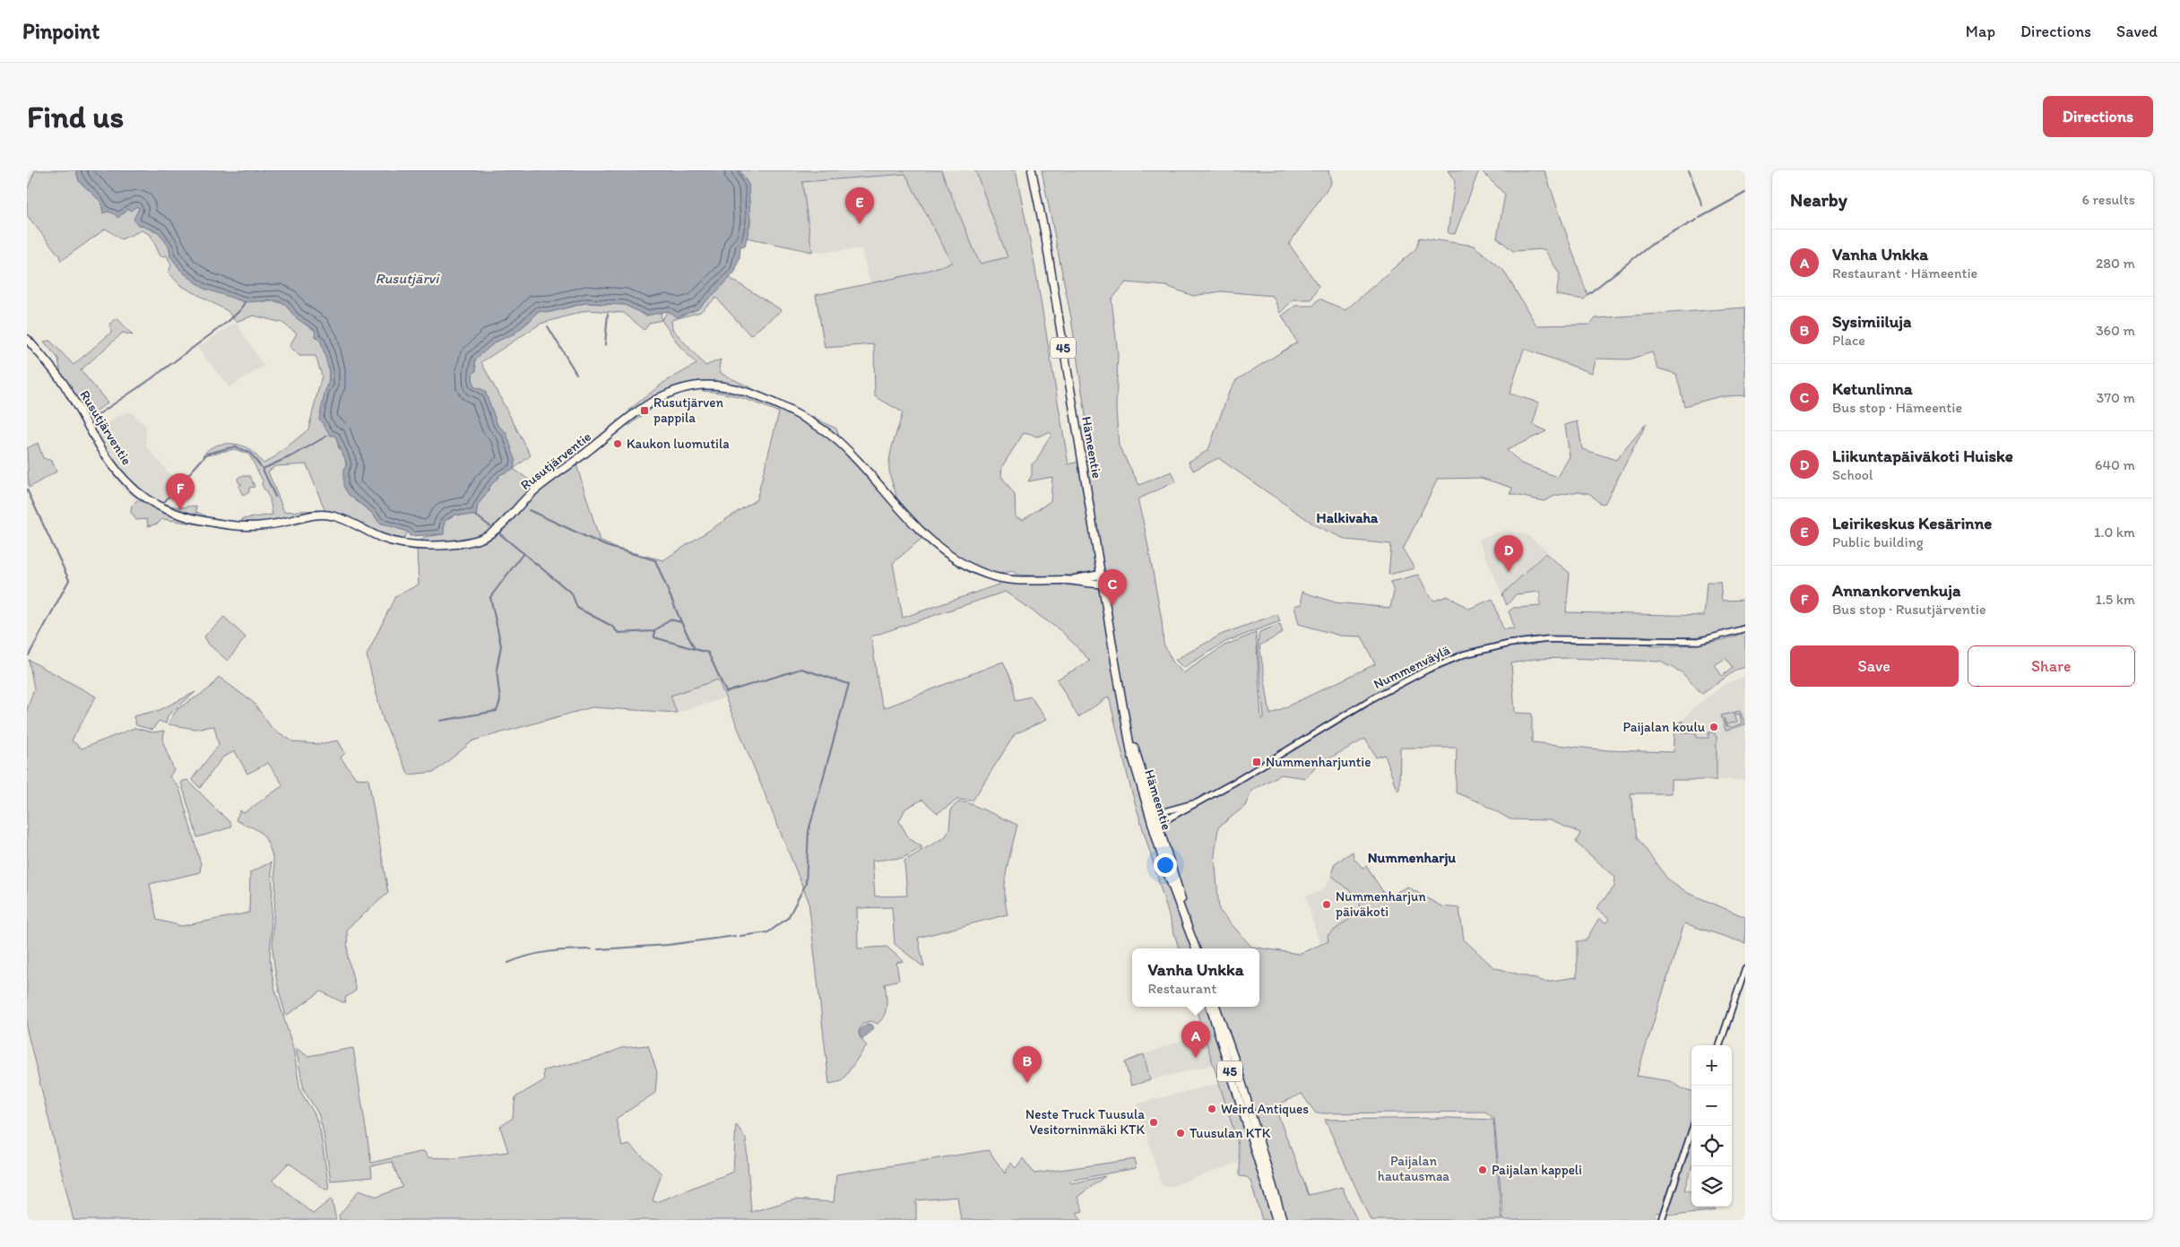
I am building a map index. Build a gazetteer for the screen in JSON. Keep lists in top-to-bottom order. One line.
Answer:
{"streets":{"main road":["45","Rusutjärventie","Hämeentie"],"street":["Nummenväylä"]},"crossings":[["Rusutjärventie","Hämeentie"],["Hämeentie","Nummenväylä"]],"districts":["Halkivaha","Nummenharju"],"water":["Rusutjärvi"],"parks":["Paijalan hautausmaa"],"places":{"transit":["Rusutjärven pappila","Nummenharjuntie"],"other":["Kaukon luomutila","Paijalan koulu","Nummenharjun päiväkoti","Weird Antiques","Neste Truck Tuusula Vesitorninmäki KTK","Tuusulan KTK","Paijalan kappeli"]},"page":{"header":"Pinpoint","nav":["Map","Directions","Saved"],"buttons":["Directions",["Save","Share"]],"title":"Find us","heading":["Nearby","6 results"],"pins":["E","F","D","C","A","B"],"list":[{"mark":"A","name":"Vanha Unkka","note":"Restaurant · Hämeentie","value":"280 m"},{"mark":"B","name":"Sysimiiluja","note":"Place","value":"360 m"},{"mark":"C","name":"Ketunlinna","note":"Bus stop · Hämeentie","value":"370 m"},{"mark":"D","name":"Liikuntapäiväkoti Huiske","note":"School","value":"640 m"},{"mark":"E","name":"Leirikeskus Kesärinne","note":"Public building","value":"1.0 km"},{"mark":"F","name":"Annankorvenkuja","note":"Bus stop · Rusutjärventie","value":"1.5 km"}],"popup":["Vanha Unkka","Restaurant"],"map_buttons":["+","−"]}}
